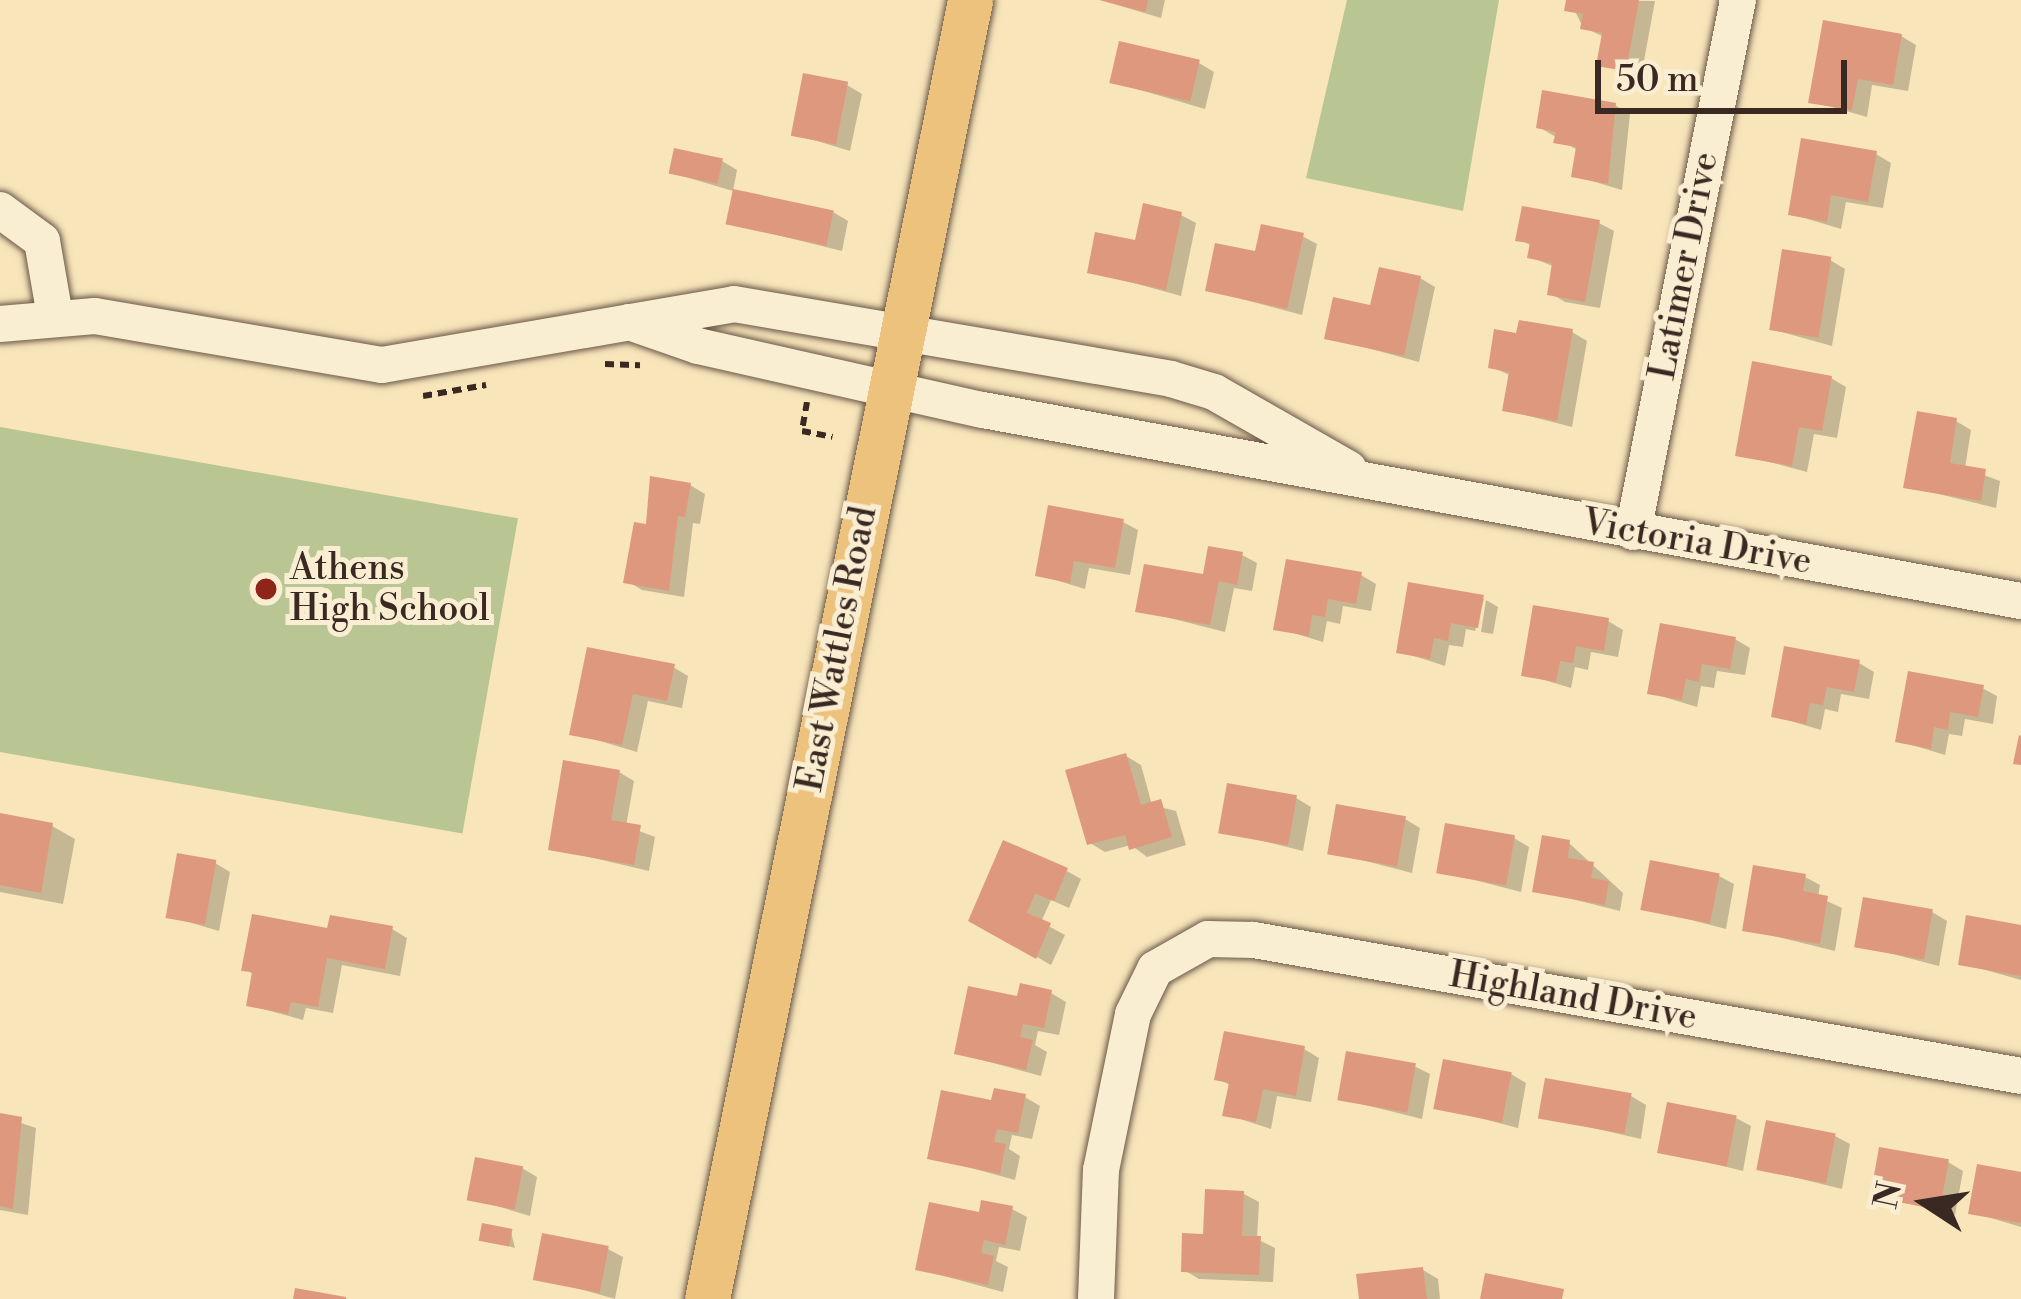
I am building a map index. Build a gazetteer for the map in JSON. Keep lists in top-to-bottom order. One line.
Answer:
{"streets":{"main road":["East Wattles Road"],"street":["Latimer Drive","Victoria Drive","Highland Drive"]},"crossings":[["Latimer Drive","Victoria Drive"],["Victoria Drive","East Wattles Road"]],"places":["Athens High School"],"scale_bar":"50 m","north":"left"}
